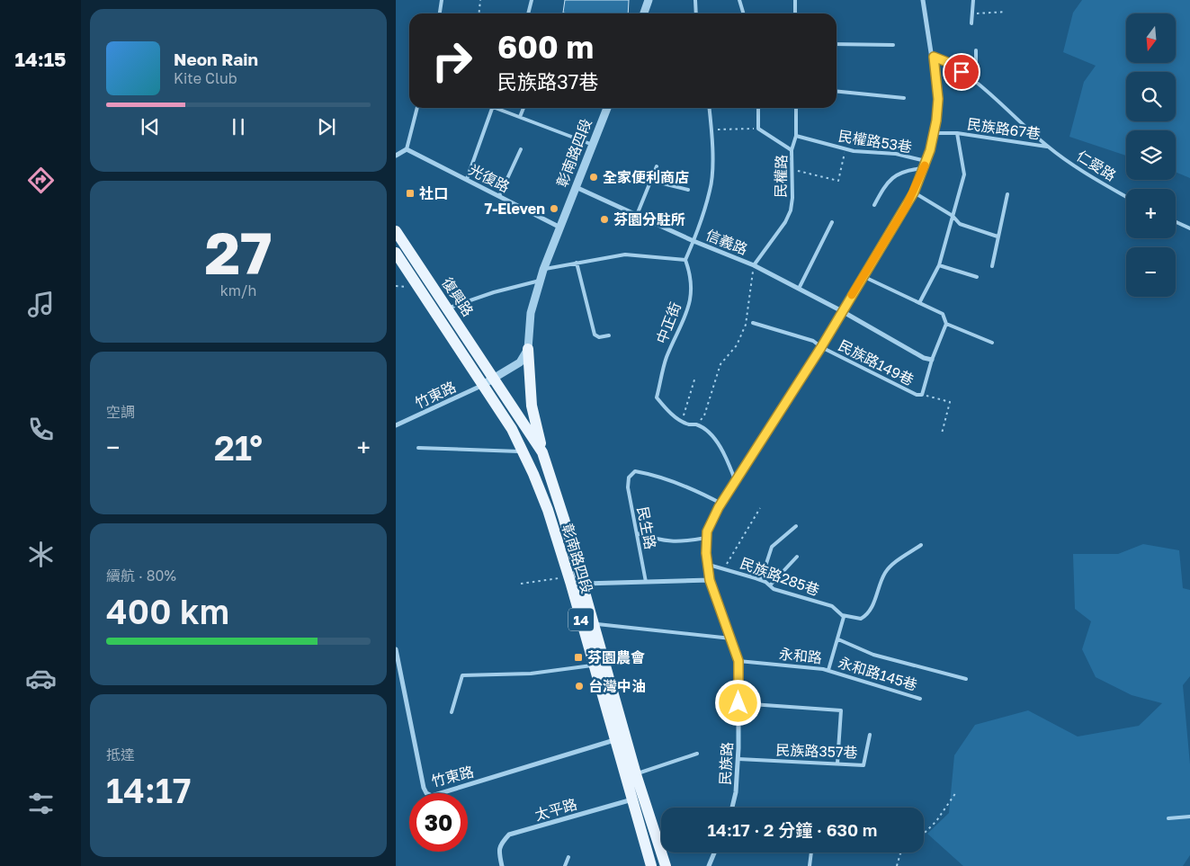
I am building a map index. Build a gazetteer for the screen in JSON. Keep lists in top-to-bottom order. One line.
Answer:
{"streets":{"main road":["彰南路四段","復興路","14"],"street":["光復路","信義路","竹東路","民族路","太平路"],"lane":["民族路67巷","民權路53巷","仁愛路","民權路","中正街","民族路149巷","民生路","民族路285巷","永和路","永和路145巷","民族路357巷"]},"crossings":[["民族路67巷","仁愛路"],["民族路67巷","民族路"],["民權路53巷","民權路"],["民權路53巷","民族路"],["彰南路四段","光復路"],["彰南路四段","信義路"],["彰南路四段","復興路"],["彰南路四段","竹東路"],["彰南路四段","太平路"],["仁愛路","民族路"],["民權路","信義路"],["信義路","民族路"],["復興路","竹東路"],["民族路149巷","民族路"],["民生路","民族路"],["民族路285巷","永和路"],["民族路285巷","民族路"],["永和路","永和路145巷"],["永和路","民族路"],["民族路357巷","民族路"]],"places":{"other":["全家便利商店","7-Eleven","芬園分駐所","台灣中油"],"transit":["社口","芬園農會"]},"north":"bottom","page":{"tabs":"14:15","map_buttons":["+","−"],"turn":["600 m","民族路37巷"],"song":["Neon Rain","Kite Club"],"tile":[["27","km/h"],"空調",["續航 · 80%","400 km"],["抵達","14:17"]],"heat":["−","21°","+"],"limit":"30","trip":"14:17 · 2 分鐘 · 630 m"}}
